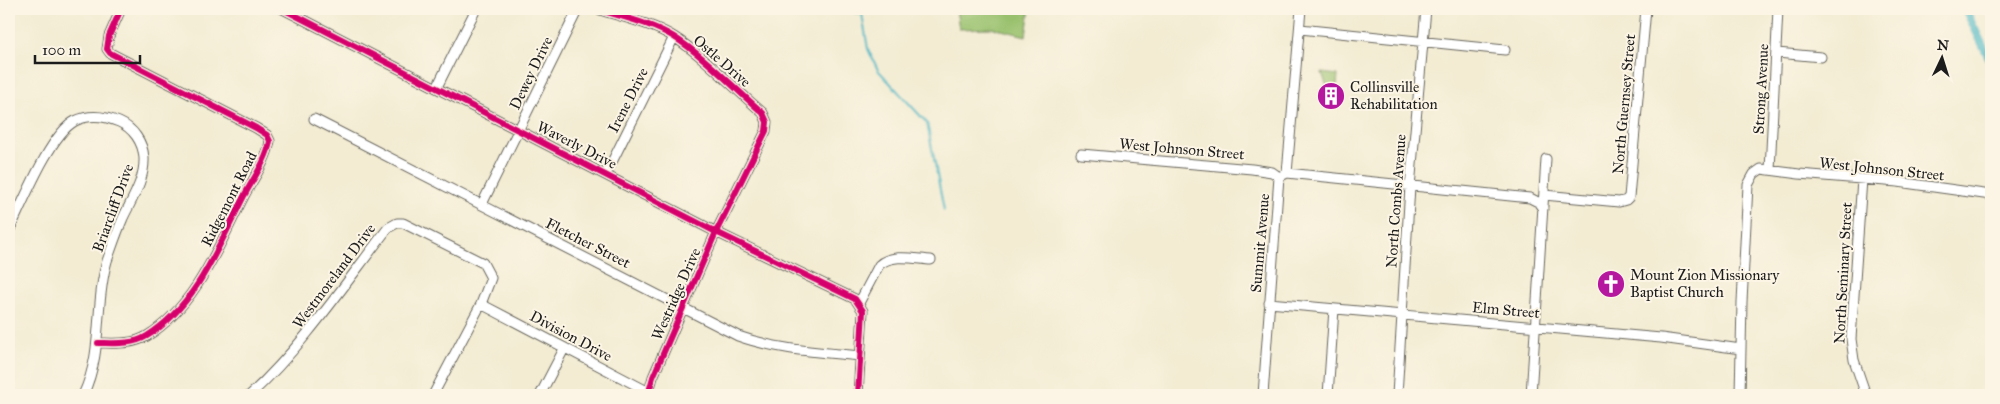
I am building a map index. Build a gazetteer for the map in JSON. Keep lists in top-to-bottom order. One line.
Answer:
{"streets":{"street":["Ostle Drive","Dewey Drive","Strong Avenue","Irene Drive","North Guernsey Street","Waverly Drive","West Johnson Street","Ridgemont Road","North Combs Avenue","Briarcliff Drive","Fletcher Street","Summit Avenue","North Seminary Street","Westmoreland Drive","Westridge Drive","Elm Street","Division Drive"]},"crossings":[["Ostle Drive","Irene Drive"],["Ostle Drive","Westridge Drive"],["Dewey Drive","Waverly Drive"],["Dewey Drive","Fletcher Street"],["Strong Avenue","West Johnson Street"],["Irene Drive","Waverly Drive"],["Waverly Drive","Westridge Drive"],["West Johnson Street","North Combs Avenue"],["West Johnson Street","Summit Avenue"],["West Johnson Street","North Seminary Street"],["Ridgemont Road","Briarcliff Drive"],["North Combs Avenue","Elm Street"],["Fletcher Street","Westridge Drive"],["Summit Avenue","Elm Street"],["Westmoreland Drive","Division Drive"],["Westridge Drive","Division Drive"]],"places":{"building":["Collinsville Rehabilitation"],"church":["Mount Zion Missionary Baptist Church"]},"scale_bar":"100 m","north":"top"}
